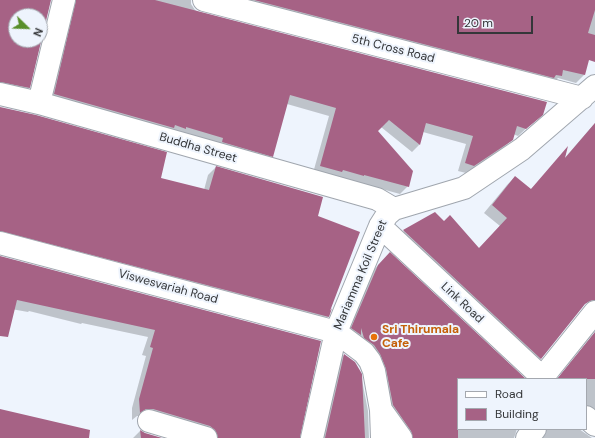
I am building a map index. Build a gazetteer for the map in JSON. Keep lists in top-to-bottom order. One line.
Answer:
{"streets":{"street":["5th Cross Road","Buddha Street","Mariamma Koil Street","Viswesvariah Road","Link Road"]},"crossings":[["5th Cross Road","Mariamma Koil Street"],["Buddha Street","Mariamma Koil Street"],["Mariamma Koil Street","Viswesvariah Road"],["Mariamma Koil Street","Link Road"]],"places":["Sri Thirumala Cafe"],"legend":["Road","Building"],"scale_bar":"20 m","north":"bottom right"}
